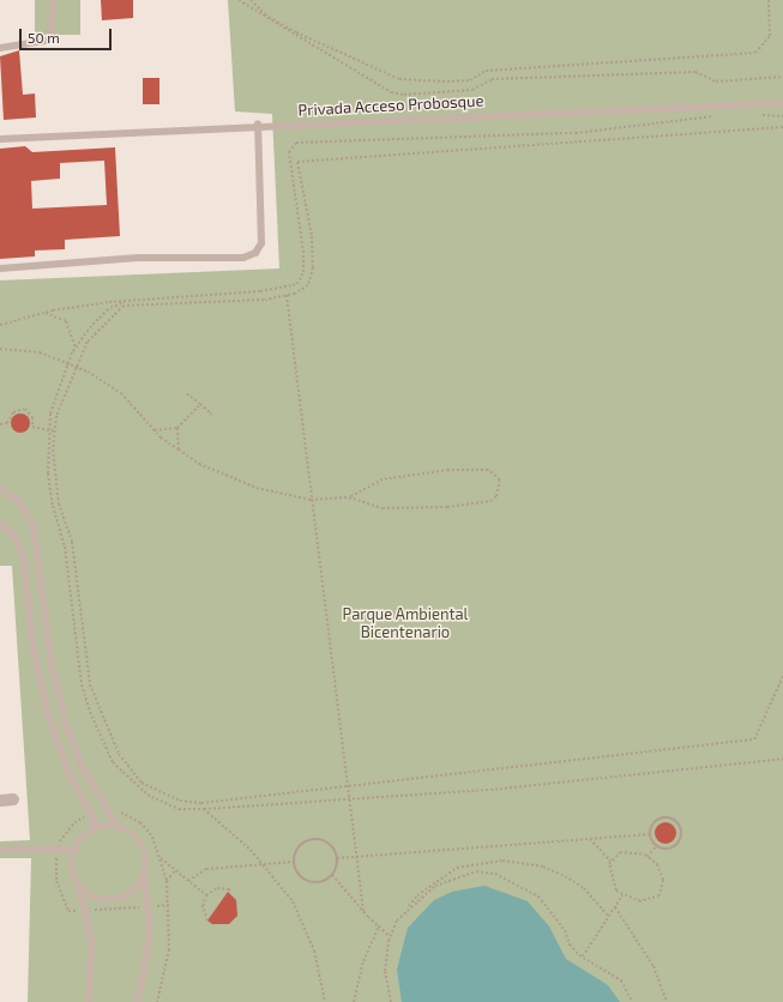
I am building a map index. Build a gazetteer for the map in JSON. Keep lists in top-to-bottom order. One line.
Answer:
{"streets":{"lane":["Privada Acceso Probosque"]},"parks":["Parque Ambiental Bicentenario"],"scale_bar":"50 m"}
